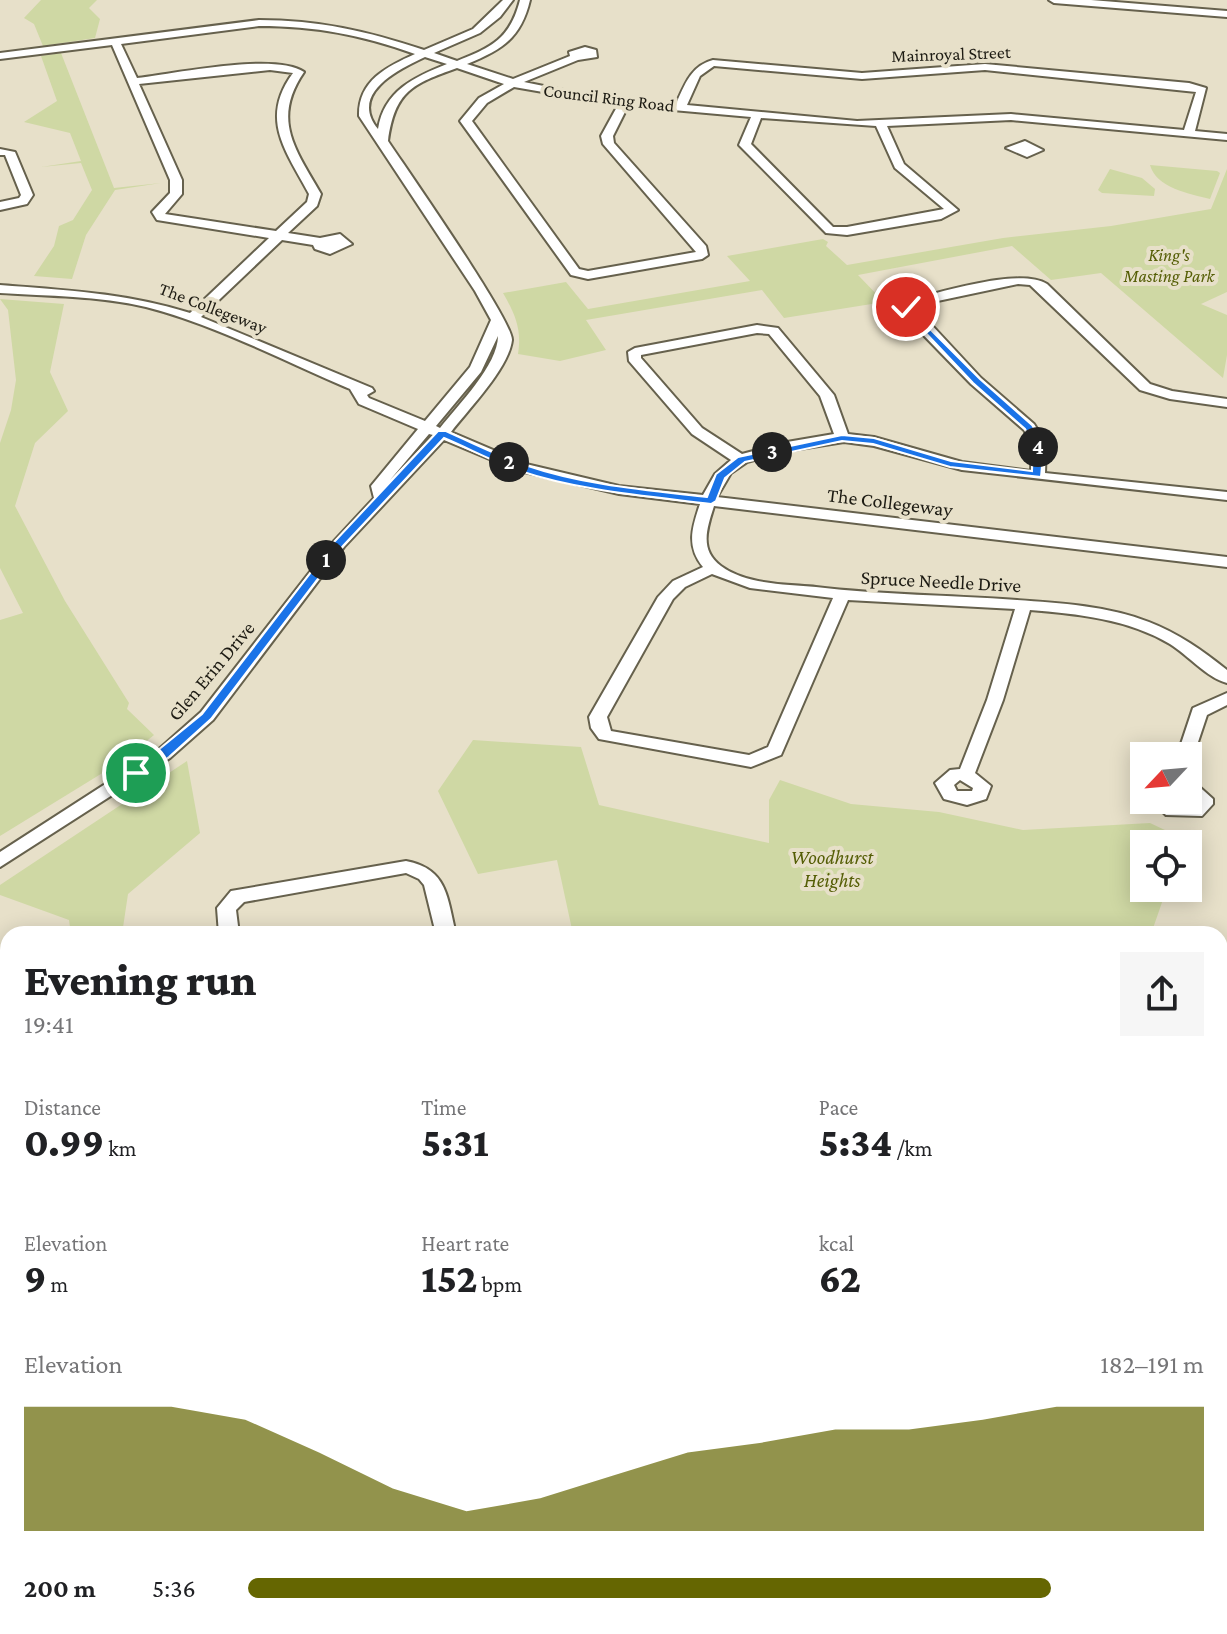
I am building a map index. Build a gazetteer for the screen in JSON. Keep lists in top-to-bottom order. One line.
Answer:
{"streets":{"street":["Mainroyal Street","Council Ring Road","The Collegeway","Spruce Needle Drive","Glen Erin Drive"]},"crossings":[["Mainroyal Street","Council Ring Road"],["Council Ring Road","Glen Erin Drive"],["The Collegeway","Glen Erin Drive"]],"parks":["King's Masting Park","Woodhurst Heights"],"north":"bottom left","page":{"pins":["4","3","2","1"],"heading":["Evening run","19:41"],"stats":[["Distance","0.99 km"],["Time","5:31"],["Pace","5:34 /km"],["Elevation","9 m"],["Heart rate","152 bpm"],["kcal","62"]],"chart":["Elevation","182–191 m"],"list":[{"name":"200 m","note":"5:36"}]}}
